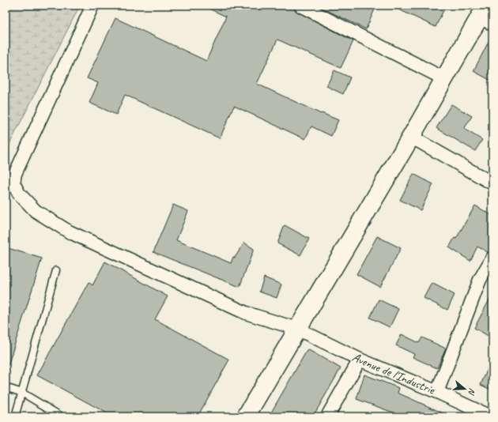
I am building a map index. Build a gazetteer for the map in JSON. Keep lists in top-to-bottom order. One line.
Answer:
{"streets":{"street":["Avenue de l'Industrie"]},"north":"right"}
